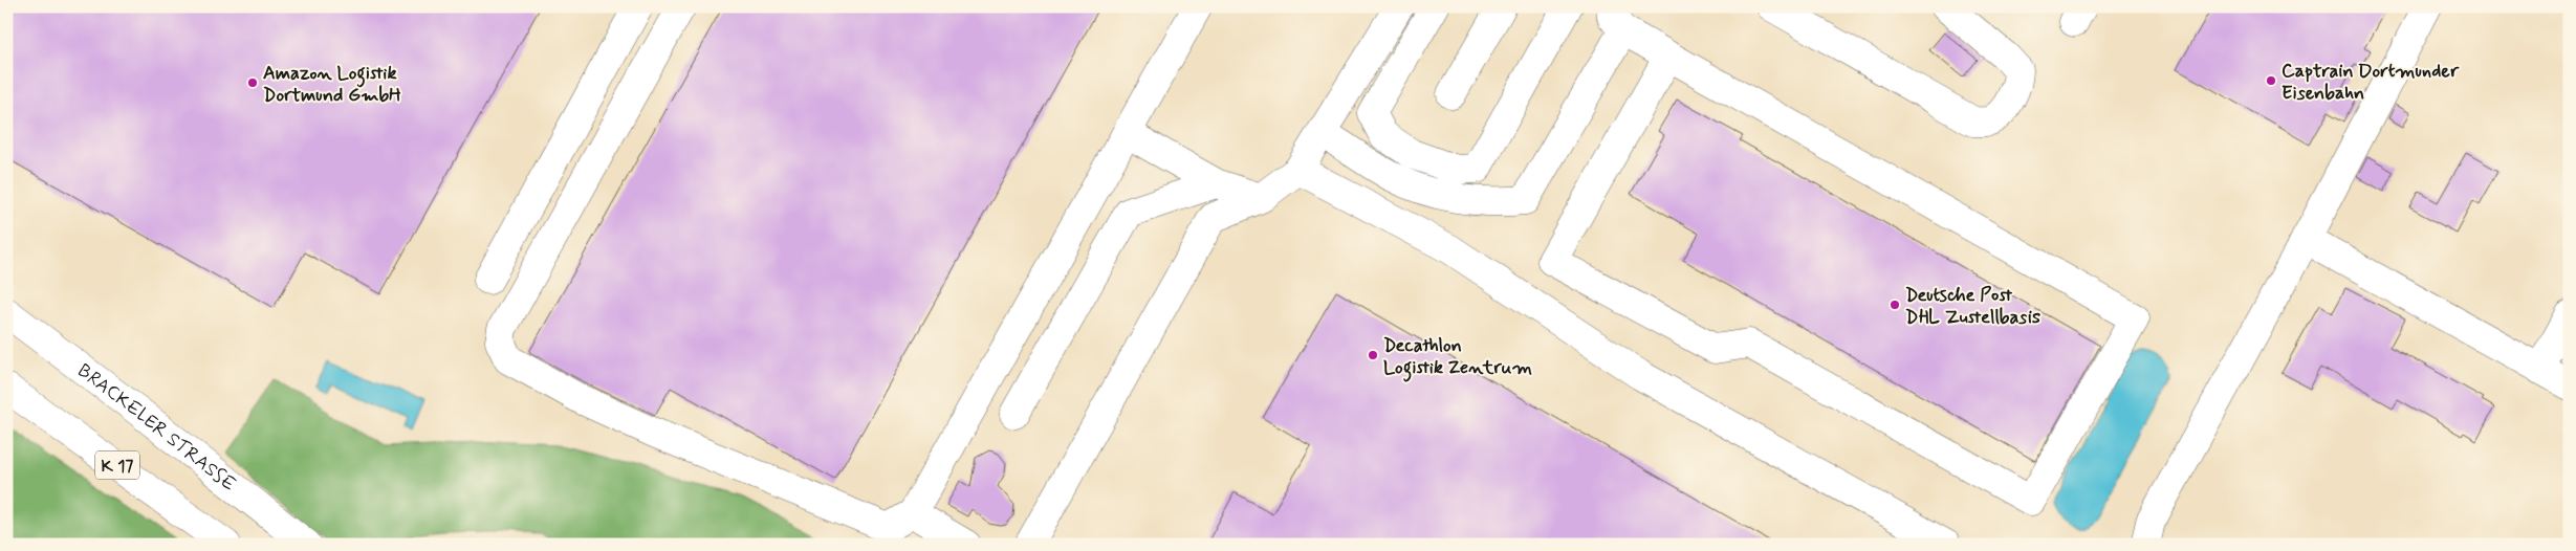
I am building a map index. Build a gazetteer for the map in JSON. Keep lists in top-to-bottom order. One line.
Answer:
{"streets":{"main road":["BRACKELER STRASSE","K 17"]},"places":["Captrain Dortmunder Eisenbahn","Amazon Logistik Dortmund GmbH","Deutsche Post DHL Zustellbasis","Decathlon Logistik Zentrum"]}
